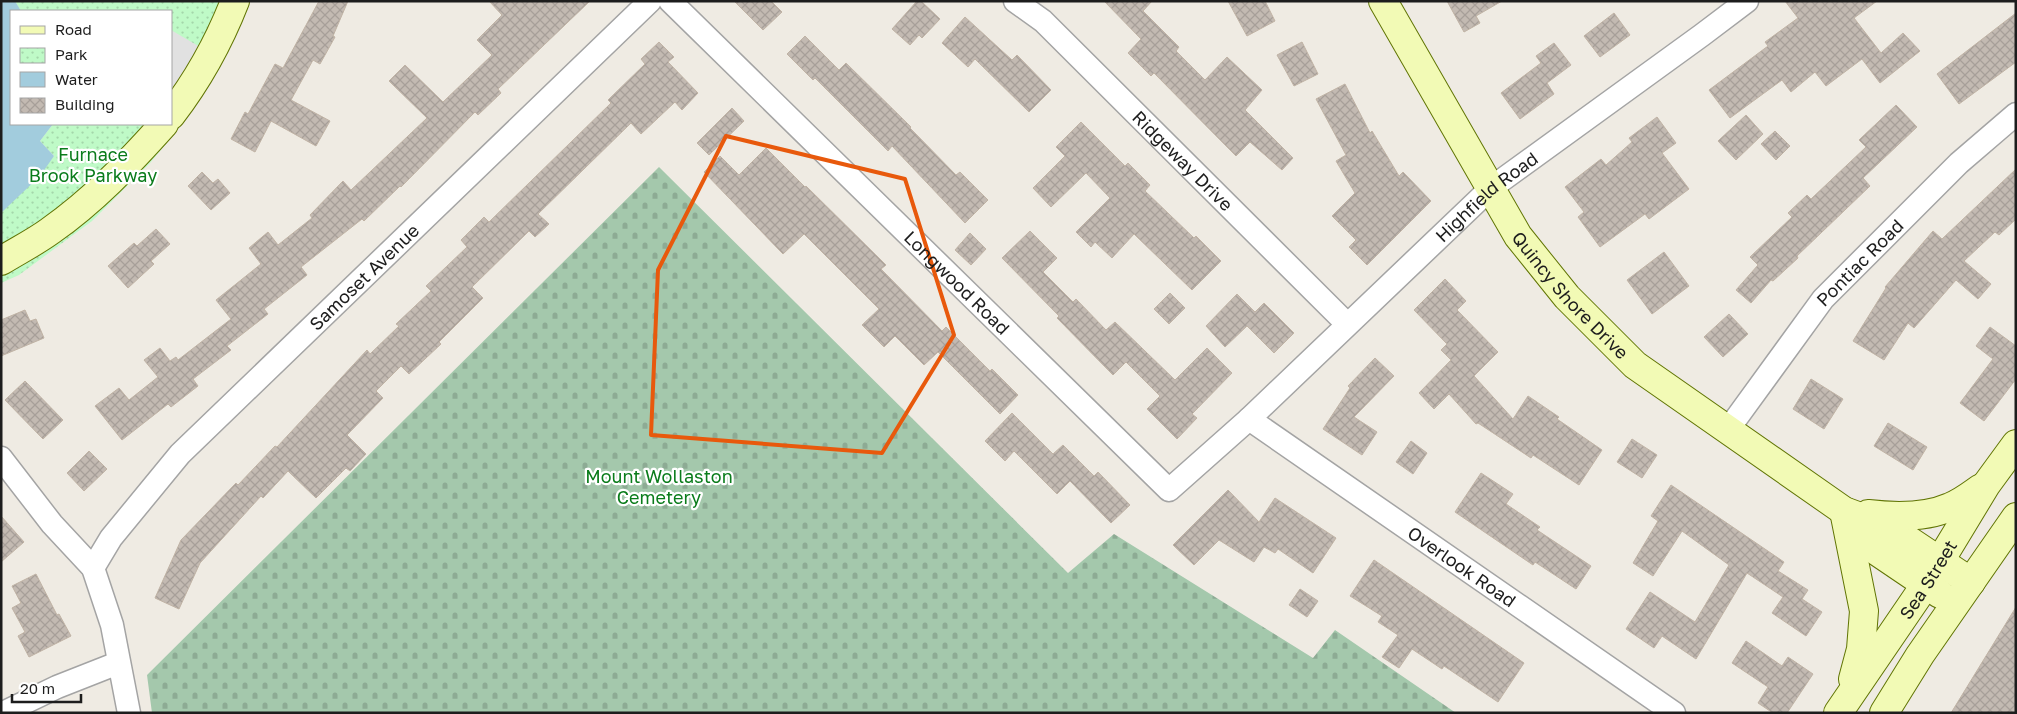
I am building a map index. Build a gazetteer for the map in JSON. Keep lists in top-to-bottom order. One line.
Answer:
{"streets":{"main road":["Quincy Shore Drive","Sea Street"],"street":["Ridgeway Drive","Highfield Road","Pontiac Road","Samoset Avenue","Longwood Road","Overlook Road"]},"crossings":[["Ridgeway Drive","Highfield Road"],["Highfield Road","Longwood Road"],["Highfield Road","Quincy Shore Drive"],["Highfield Road","Overlook Road"],["Pontiac Road","Quincy Shore Drive"],["Longwood Road","Overlook Road"],["Quincy Shore Drive","Sea Street"]],"parks":["Furnace Brook Parkway","Mount Wollaston Cemetery"],"legend":["Road","Park","Water","Building"],"scale_bar":"20 m"}
